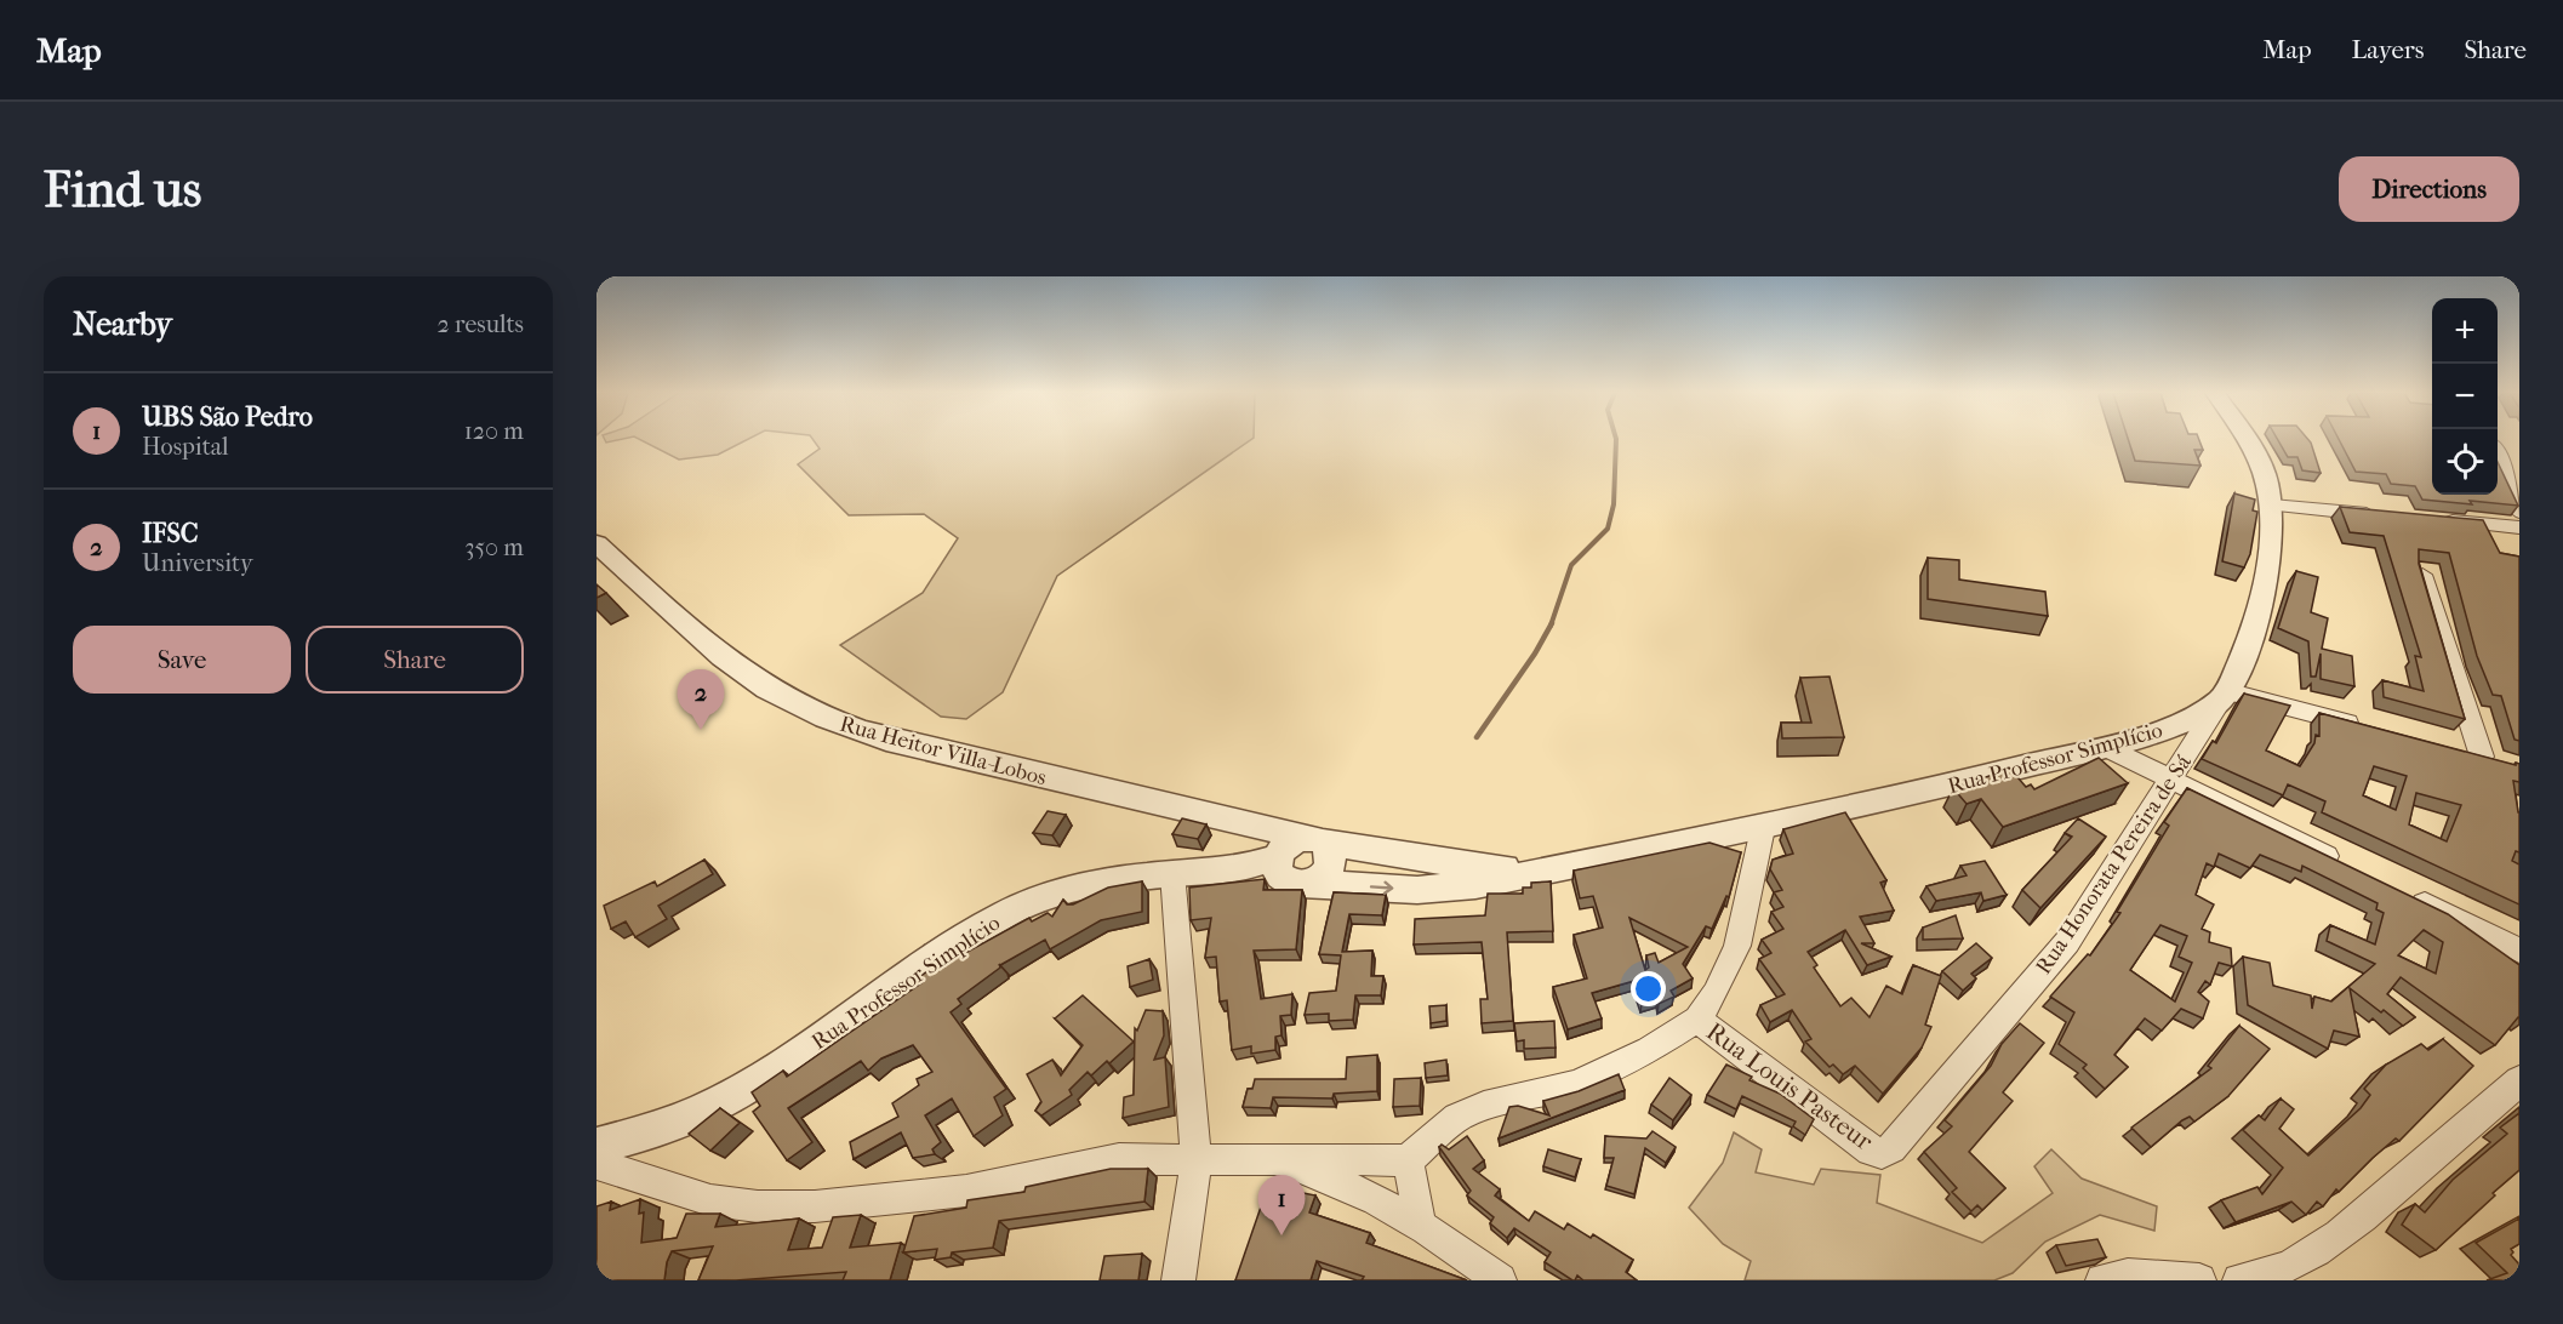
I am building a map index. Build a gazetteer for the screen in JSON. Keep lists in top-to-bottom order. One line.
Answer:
{"streets":{"street":["Rua Heitor Villa-Lobos","Rua Professor Simplício","Rua Honorata Pereira de Sá","Rua Louis Pasteur"]},"crossings":[["Rua Heitor Villa-Lobos","Rua Professor Simplício"],["Rua Professor Simplício","Rua Honorata Pereira de Sá"],["Rua Honorata Pereira de Sá","Rua Louis Pasteur"]],"page":{"header":"Map","nav":["Map","Layers","Share"],"buttons":["Directions",["Save","Share"]],"title":"Find us","heading":["Nearby","2 results"],"map_buttons":["+","−"],"list":[{"mark":"1","name":"UBS São Pedro","note":"Hospital","value":"120 m"},{"mark":"2","name":"IFSC","note":"University","value":"350 m"}],"pins":["2","1"]}}
